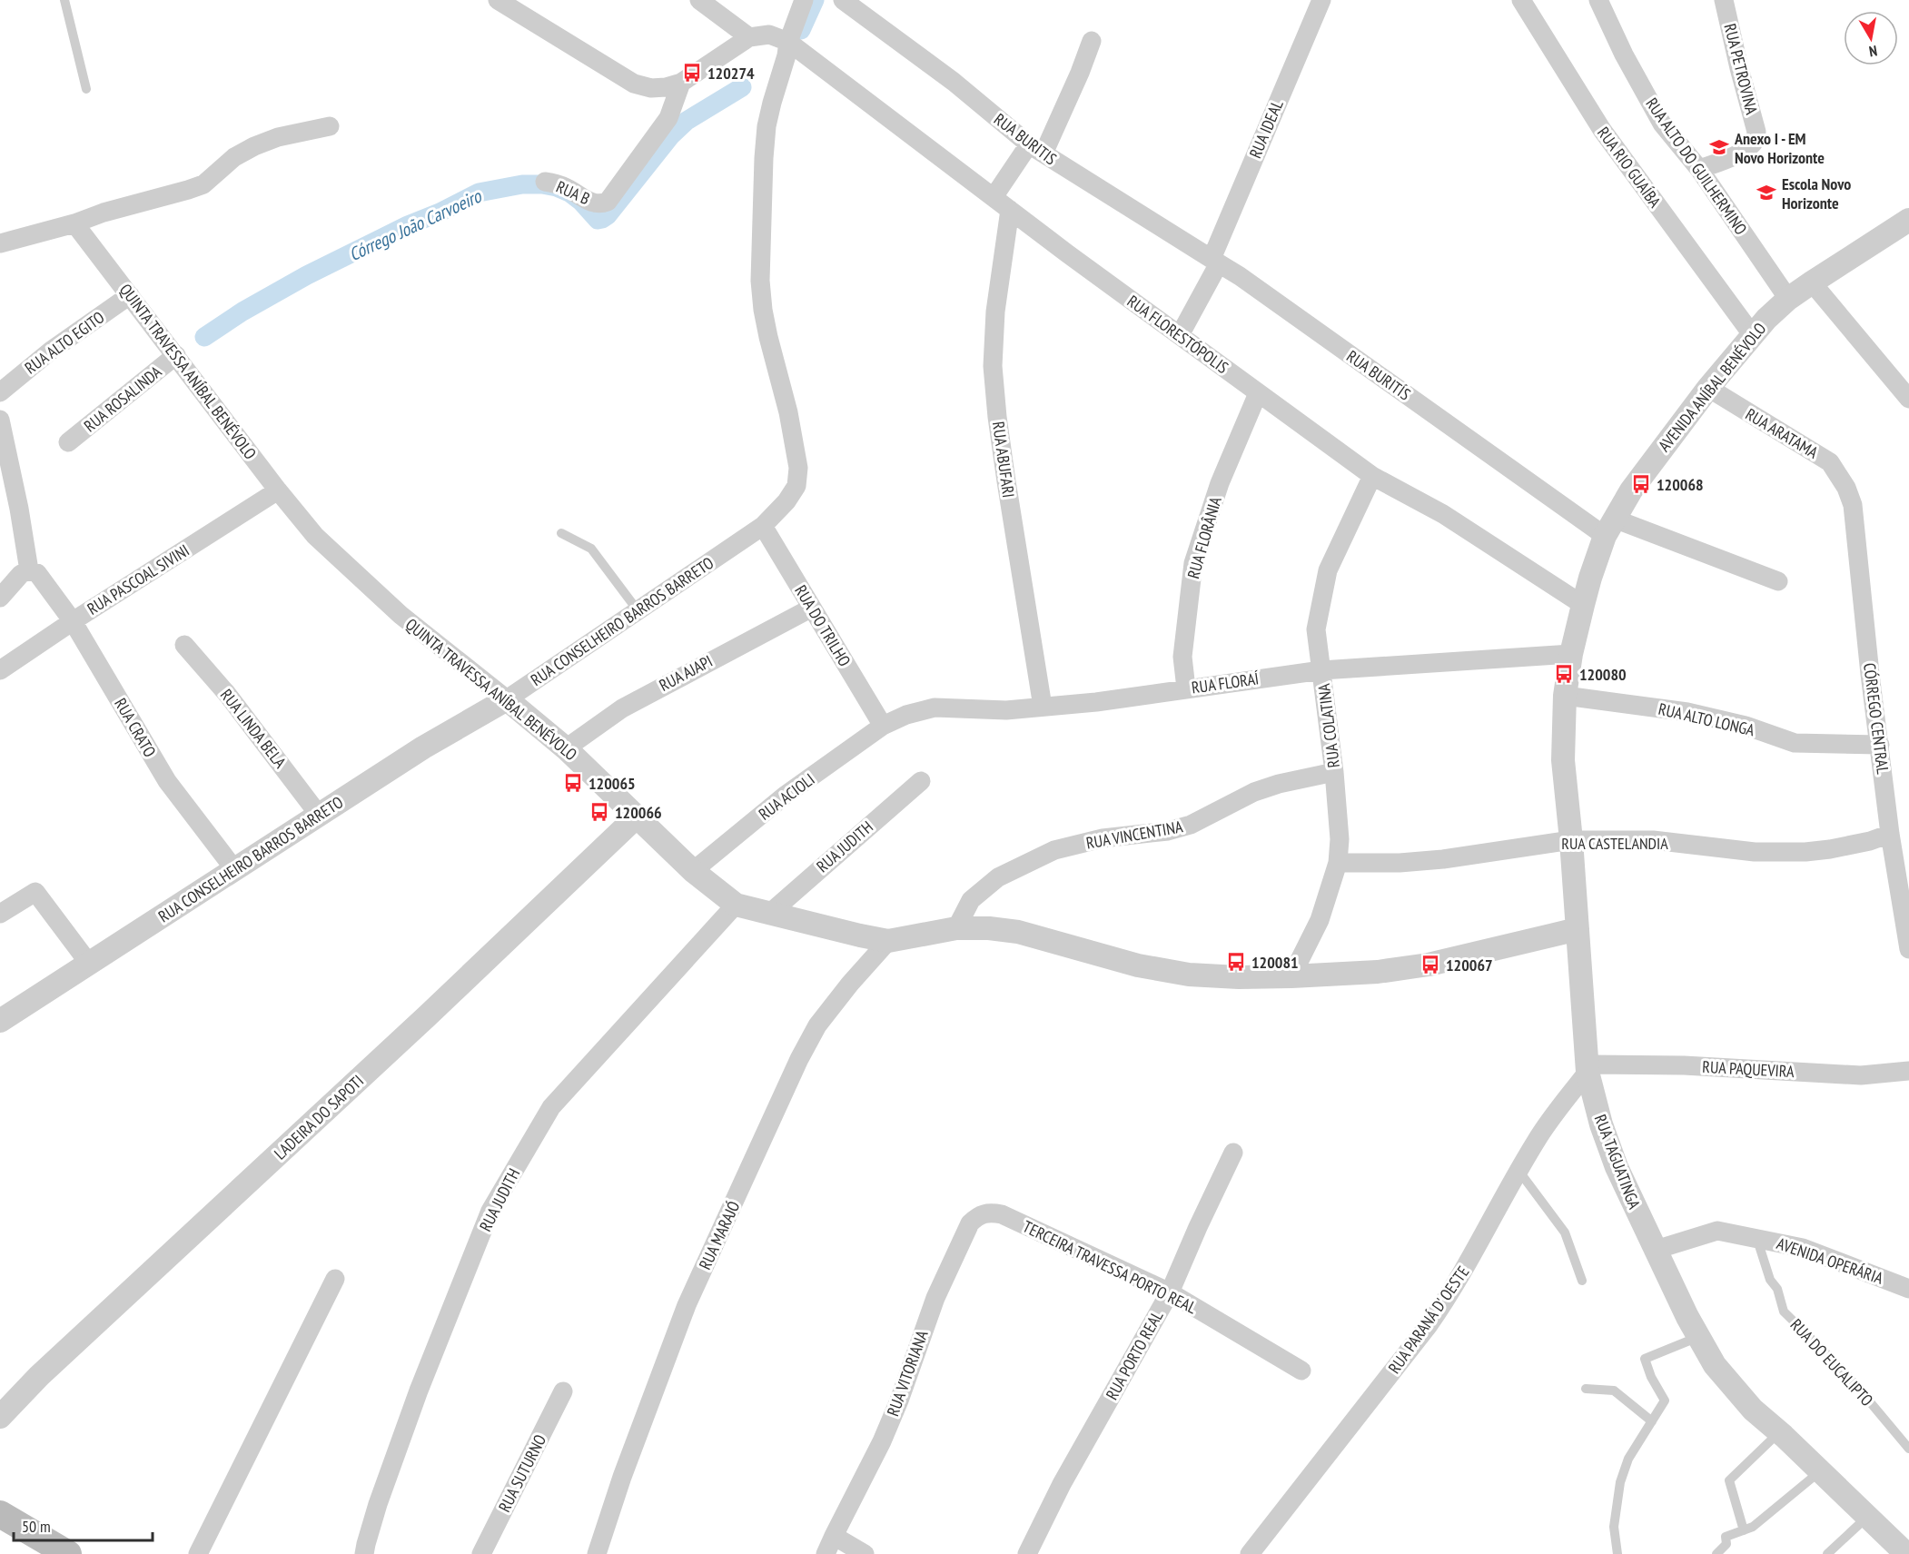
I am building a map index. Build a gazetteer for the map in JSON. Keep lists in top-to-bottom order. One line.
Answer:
{"streets":{"street":["RUA PETROVINA","RUA IDEAL","RUA BURITIS","RUA ALTO DO GUILHERMINO","RUA RIO GUAÍBA","RUA B","RUA FLORESTÓPOLIS","RUA ALTO EGITO","QUINTA TRAVESSA ANÍBAL BENÉVOLO","RUA BURITÍS","AVENIDA ANÍBAL BENÉVOLO","RUA ROSALINDA","RUA ARATAMA","RUA ABUFARI","RUA FLORÂNIA","RUA PASCOAL SIVINI","RUA CONSELHEIRO BARROS BARRETO","RUA DO TRILHO","RUA AJAPI","RUA FLORAÍ","CÓRREGO CENTRAL","RUA ALTO LONGA","RUA COLATINA","RUA CRATO","RUA LINDA BELA","RUA ACIOLI","RUA VINCENTINA","RUA CASTELANDIA","RUA JUDITH","RUA PAQUEVIRA","LADEIRA DO SAPOTI","RUA TAGUATINGA","RUA MARAJÓ","AVENIDA OPERÁRIA","TERCEIRA TRAVESSA PORTO REAL","RUA PARANÁ D' OESTE","RUA PORTO REAL","RUA VITORIANA","RUA SUTURNO"],"lane":["RUA DO EUCALIPTO"]},"crossings":[["RUA PETROVINA","RUA ALTO DO GUILHERMINO"],["RUA IDEAL","RUA BURITIS"],["RUA IDEAL","RUA BURITÍS"],["RUA BURITIS","RUA BURITÍS"],["RUA ALTO DO GUILHERMINO","AVENIDA ANÍBAL BENÉVOLO"],["RUA RIO GUAÍBA","AVENIDA ANÍBAL BENÉVOLO"],["RUA FLORESTÓPOLIS","RUA ABUFARI"],["RUA FLORESTÓPOLIS","RUA FLORÂNIA"],["RUA FLORESTÓPOLIS","RUA CONSELHEIRO BARROS BARRETO"],["RUA FLORESTÓPOLIS","RUA COLATINA"],["RUA FLORESTÓPOLIS","RUA TAGUATINGA"],["RUA ALTO EGITO","QUINTA TRAVESSA ANÍBAL BENÉVOLO"],["QUINTA TRAVESSA ANÍBAL BENÉVOLO","RUA ROSALINDA"],["QUINTA TRAVESSA ANÍBAL BENÉVOLO","RUA PASCOAL SIVINI"],["QUINTA TRAVESSA ANÍBAL BENÉVOLO","RUA CONSELHEIRO BARROS BARRETO"],["QUINTA TRAVESSA ANÍBAL BENÉVOLO","RUA AJAPI"],["QUINTA TRAVESSA ANÍBAL BENÉVOLO","RUA COLATINA"],["QUINTA TRAVESSA ANÍBAL BENÉVOLO","RUA ACIOLI"],["QUINTA TRAVESSA ANÍBAL BENÉVOLO","RUA VINCENTINA"],["QUINTA TRAVESSA ANÍBAL BENÉVOLO","RUA JUDITH"],["QUINTA TRAVESSA ANÍBAL BENÉVOLO","LADEIRA DO SAPOTI"],["QUINTA TRAVESSA ANÍBAL BENÉVOLO","RUA TAGUATINGA"],["QUINTA TRAVESSA ANÍBAL BENÉVOLO","RUA MARAJÓ"],["RUA BURITÍS","AVENIDA ANÍBAL BENÉVOLO"],["AVENIDA ANÍBAL BENÉVOLO","RUA ARATAMA"],["AVENIDA ANÍBAL BENÉVOLO","RUA TAGUATINGA"],["RUA ARATAMA","CÓRREGO CENTRAL"],["RUA ABUFARI","RUA FLORAÍ"],["RUA FLORÂNIA","RUA FLORAÍ"],["RUA PASCOAL SIVINI","RUA CRATO"],["RUA CONSELHEIRO BARROS BARRETO","RUA DO TRILHO"],["RUA CONSELHEIRO BARROS BARRETO","RUA CRATO"],["RUA CONSELHEIRO BARROS BARRETO","RUA LINDA BELA"],["RUA DO TRILHO","RUA AJAPI"],["RUA DO TRILHO","RUA FLORAÍ"],["RUA DO TRILHO","RUA ACIOLI"],["RUA FLORAÍ","RUA COLATINA"],["RUA FLORAÍ","RUA ACIOLI"],["RUA FLORAÍ","RUA TAGUATINGA"],["CÓRREGO CENTRAL","RUA ALTO LONGA"],["CÓRREGO CENTRAL","RUA CASTELANDIA"],["RUA ALTO LONGA","RUA TAGUATINGA"],["RUA COLATINA","RUA VINCENTINA"],["RUA COLATINA","RUA CASTELANDIA"],["RUA CASTELANDIA","RUA TAGUATINGA"],["RUA PAQUEVIRA","RUA TAGUATINGA"],["RUA PAQUEVIRA","RUA PARANÁ D' OESTE"],["RUA TAGUATINGA","AVENIDA OPERÁRIA"],["RUA TAGUATINGA","RUA PARANÁ D' OESTE"],["AVENIDA OPERÁRIA","RUA DO EUCALIPTO"],["TERCEIRA TRAVESSA PORTO REAL","RUA PORTO REAL"],["TERCEIRA TRAVESSA PORTO REAL","RUA VITORIANA"]],"water":["Córrego João Carvoeiro"],"places":{"bus stop":["120274","120068","120080","120065","120066","120081","120067"],"school or university":["Anexo I - EM Novo Horizonte","Escola Novo Horizonte"]},"scale_bar":"50 m","north":"bottom"}
